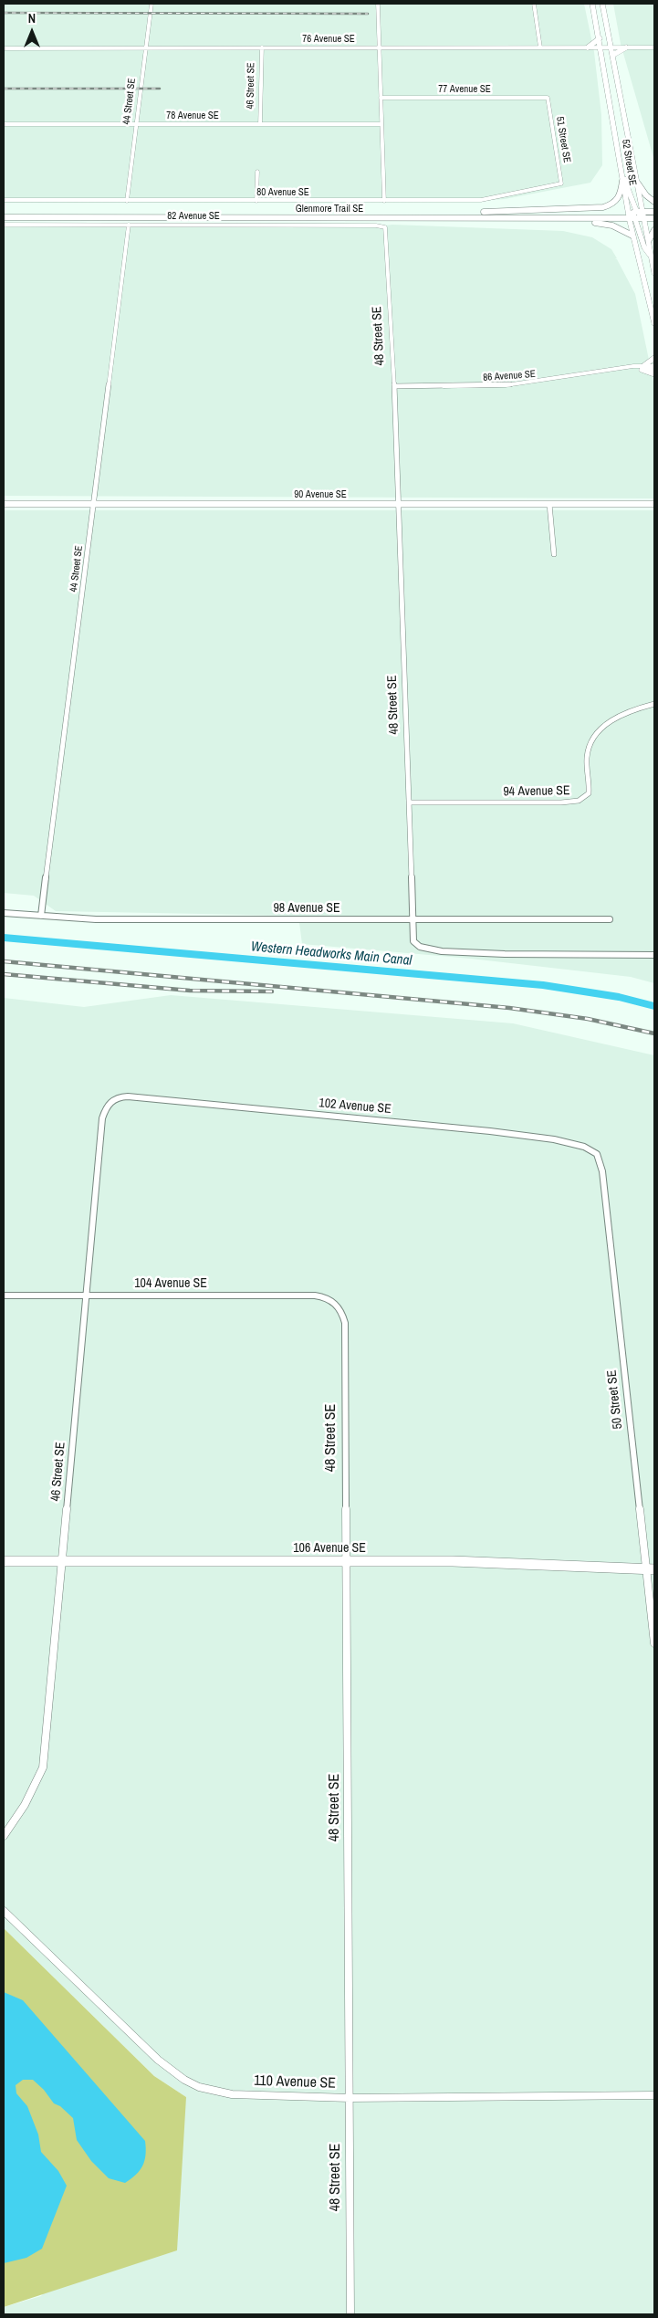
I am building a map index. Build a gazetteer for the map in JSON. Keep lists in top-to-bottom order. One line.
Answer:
{"streets":{"main road":["52 Street SE","Glenmore Trail SE","90 Avenue SE","106 Avenue SE"],"street":["76 Avenue SE","46 Street SE","77 Avenue SE","44 Street SE","78 Avenue SE","51 Street SE","80 Avenue SE","82 Avenue SE","48 Street SE","86 Avenue SE","94 Avenue SE","98 Avenue SE","102 Avenue SE","104 Avenue SE","50 Street SE","110 Avenue SE"]},"crossings":[["76 Avenue SE","46 Street SE"],["76 Avenue SE","44 Street SE"],["76 Avenue SE","52 Street SE"],["46 Street SE","78 Avenue SE"],["46 Street SE","102 Avenue SE"],["46 Street SE","104 Avenue SE"],["46 Street SE","106 Avenue SE"],["77 Avenue SE","51 Street SE"],["44 Street SE","78 Avenue SE"],["44 Street SE","80 Avenue SE"],["44 Street SE","82 Avenue SE"],["44 Street SE","90 Avenue SE"],["44 Street SE","98 Avenue SE"],["51 Street SE","80 Avenue SE"],["52 Street SE","Glenmore Trail SE"],["82 Avenue SE","48 Street SE"],["48 Street SE","86 Avenue SE"],["48 Street SE","90 Avenue SE"],["48 Street SE","94 Avenue SE"],["48 Street SE","98 Avenue SE"],["48 Street SE","104 Avenue SE"],["48 Street SE","106 Avenue SE"],["48 Street SE","110 Avenue SE"],["102 Avenue SE","50 Street SE"],["50 Street SE","106 Avenue SE"]],"water":["Western Headworks Main Canal"],"north":"top"}
